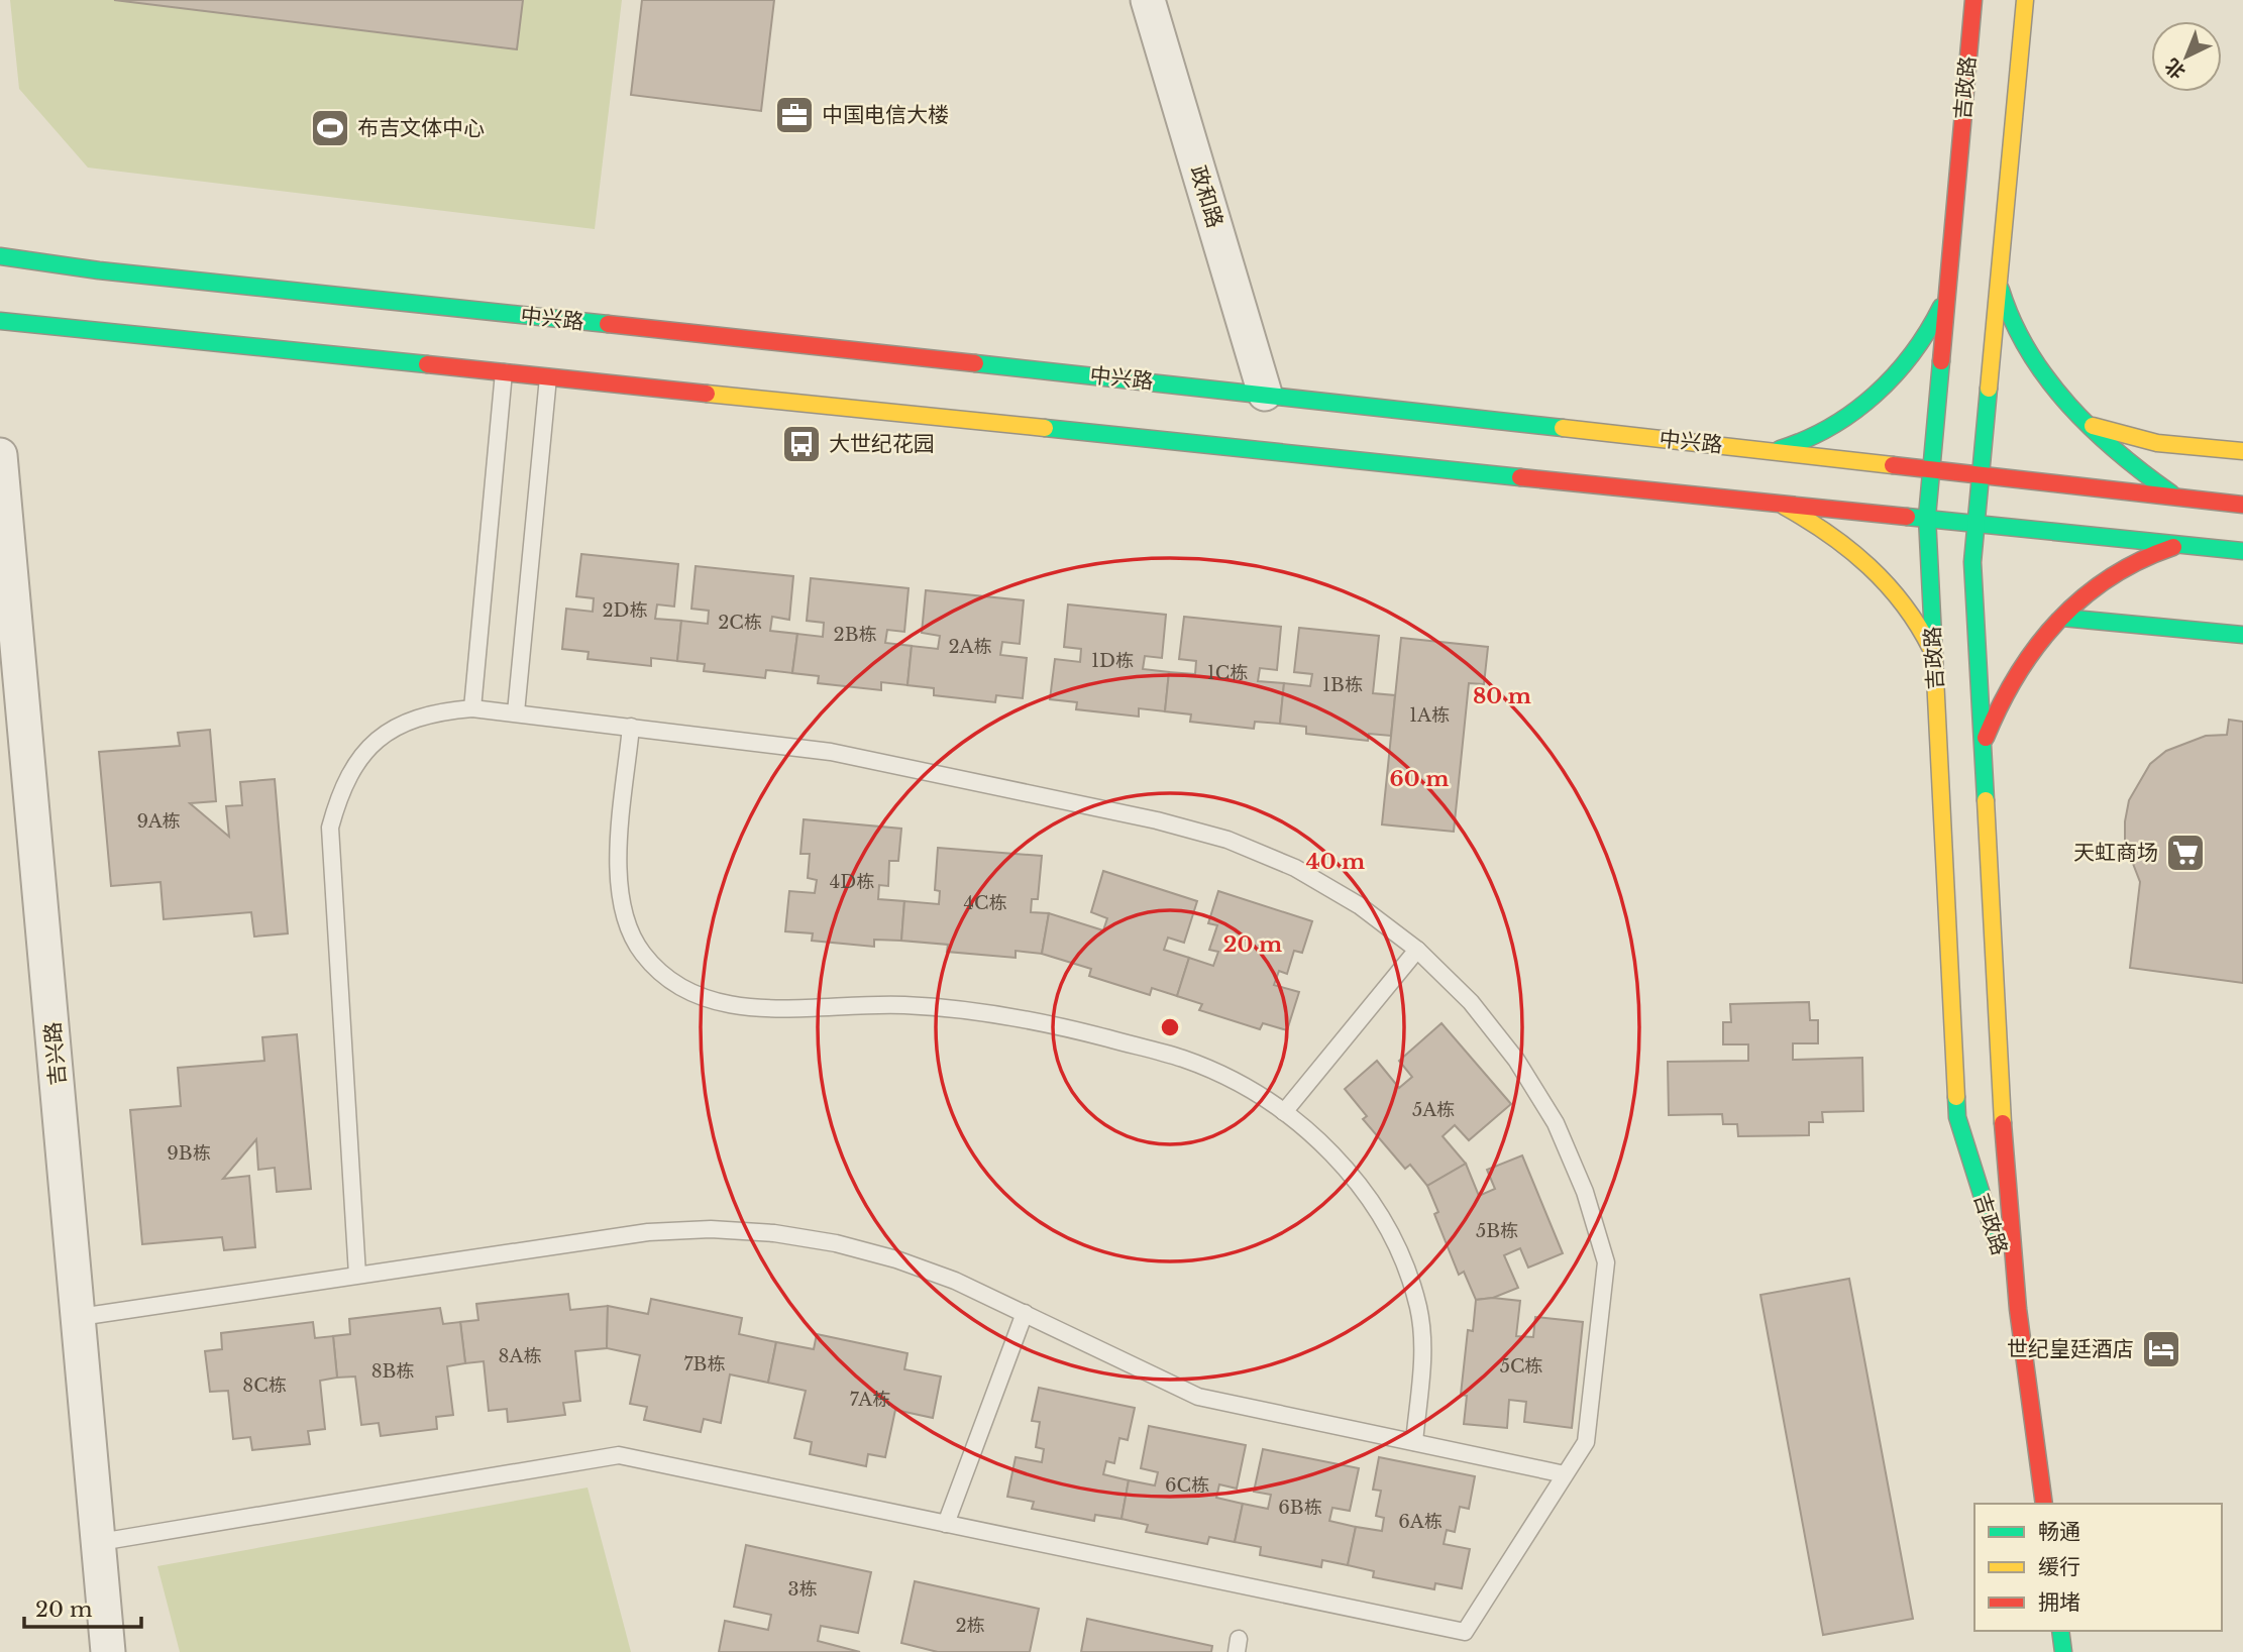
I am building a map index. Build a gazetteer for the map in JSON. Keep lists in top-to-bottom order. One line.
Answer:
{"streets":{"main road":["吉政路","中兴路"],"street":["政和路","吉兴路"]},"crossings":[["吉政路","中兴路"],["政和路","中兴路"]],"places":{"office":["中国电信大楼"],"sports":["布吉文体中心"],"bus stop":["大世纪花园"],"supermarket":["天虹商场"],"hotel":["世纪皇廷酒店"]},"house_numbers":["2D栋","2C栋","2B栋","2A栋","1D栋","1C栋","1B栋","1A栋","9A栋","4D栋","4C栋","5A栋","9B栋","5B栋","8A栋","7B栋","5C栋","8B栋","8C栋","7A栋","6C栋","6B栋","6A栋","3栋","2栋"],"legend":["畅通","缓行","拥堵"],"scale_bar":"20 m","north":"bottom left","rings":["80 m","60 m","40 m","20 m"]}
